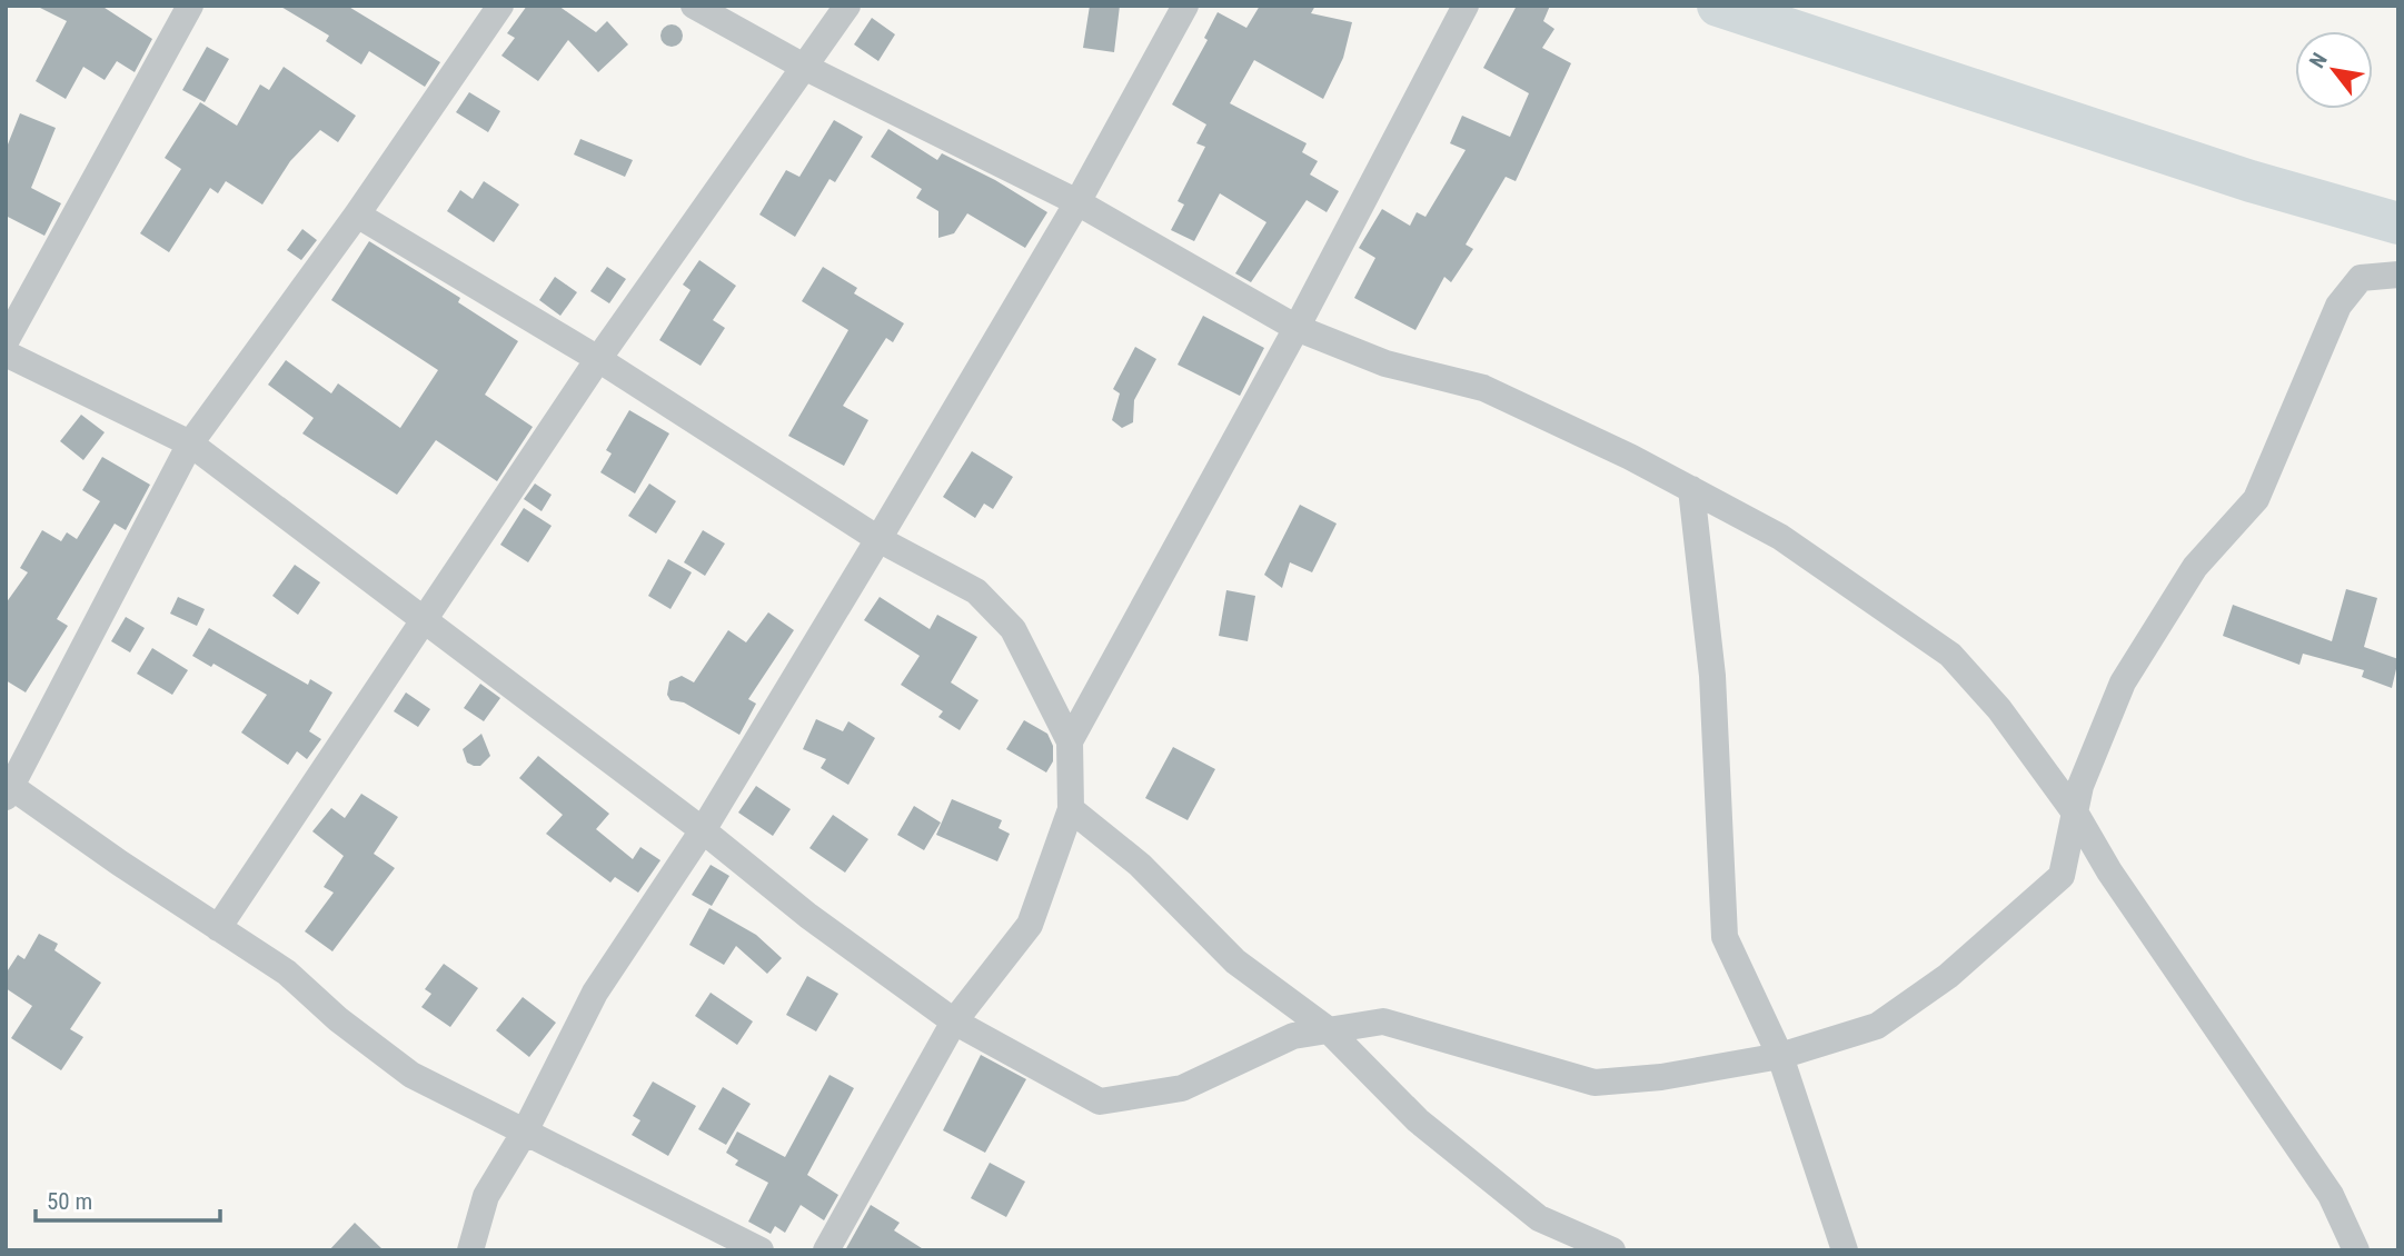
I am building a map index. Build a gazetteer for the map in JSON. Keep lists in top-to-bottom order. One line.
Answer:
{"scale_bar":"50 m","north":"top left"}
